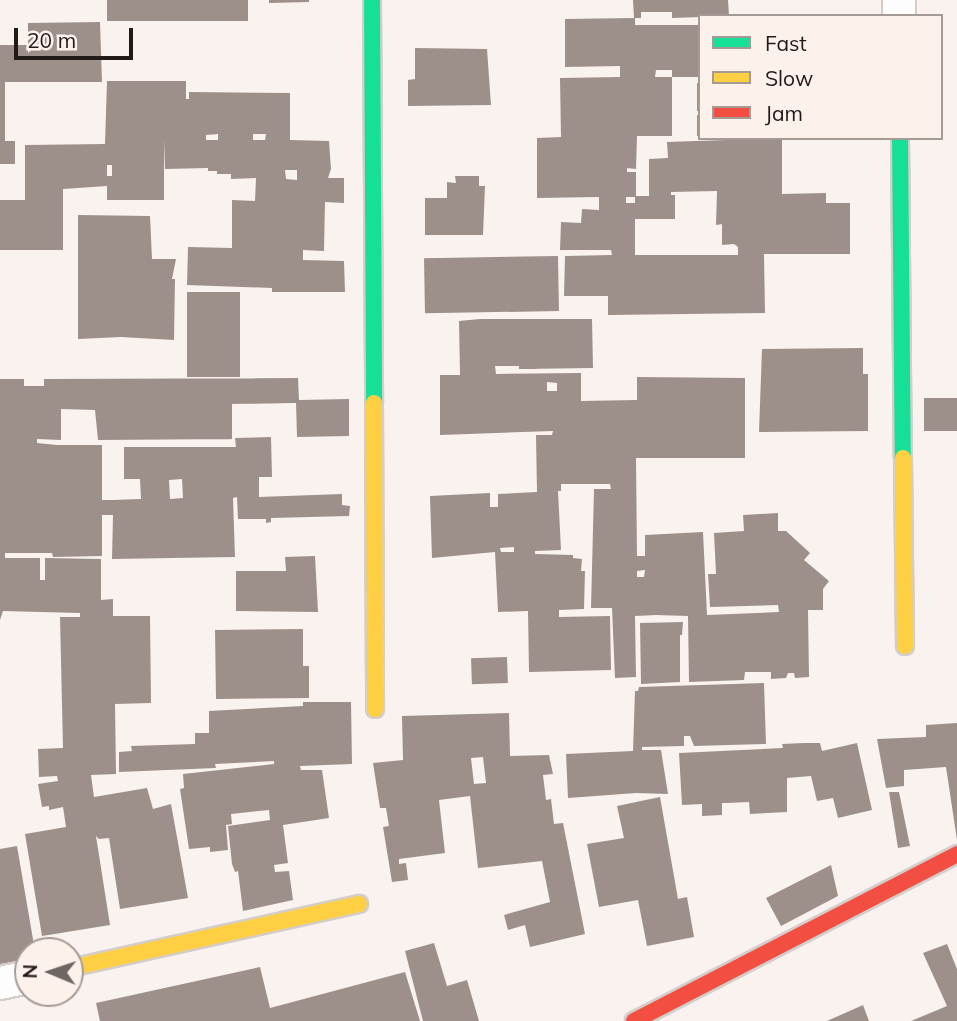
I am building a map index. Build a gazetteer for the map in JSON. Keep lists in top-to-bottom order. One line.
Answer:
{"legend":["Fast","Slow","Jam"],"scale_bar":"20 m","north":"left"}
